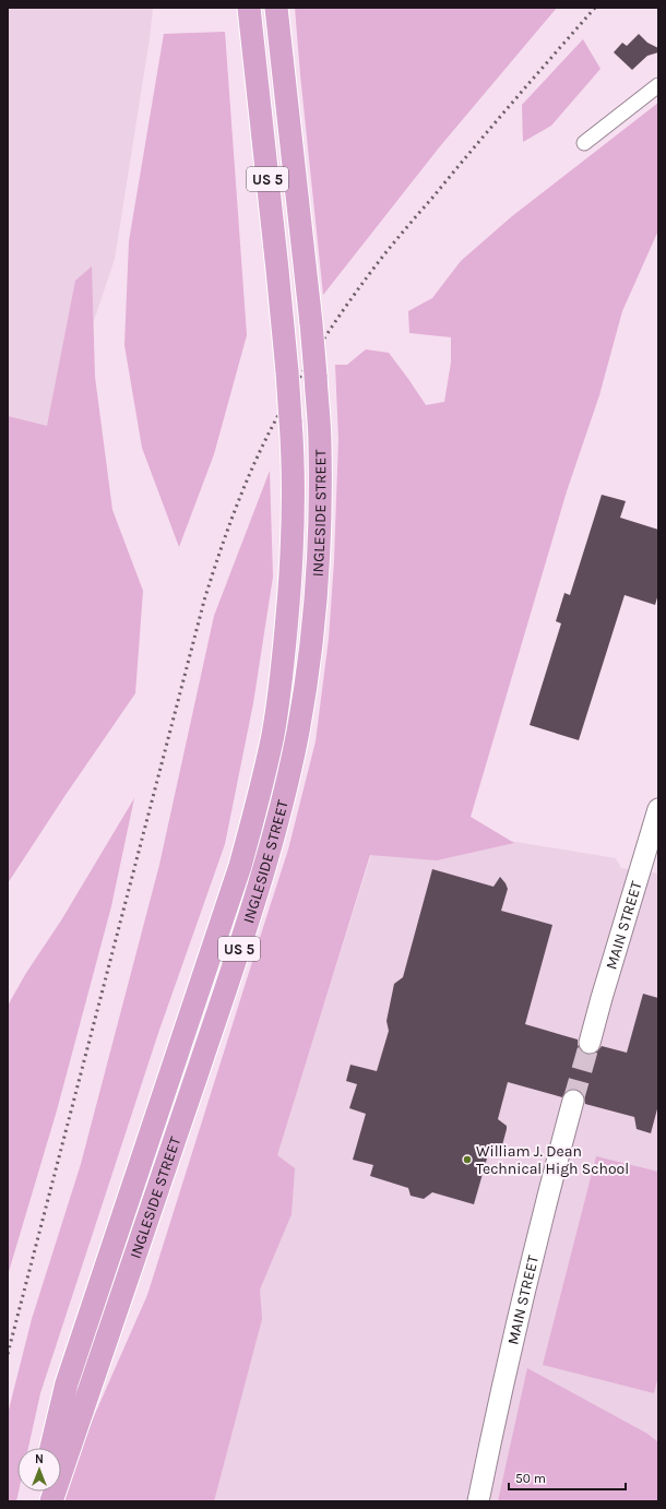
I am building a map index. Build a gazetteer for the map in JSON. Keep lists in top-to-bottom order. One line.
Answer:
{"streets":{"main road":["US 5","INGLESIDE STREET","MAIN STREET"]},"places":["William J. Dean Technical High School"],"scale_bar":"50 m","north":"top"}
